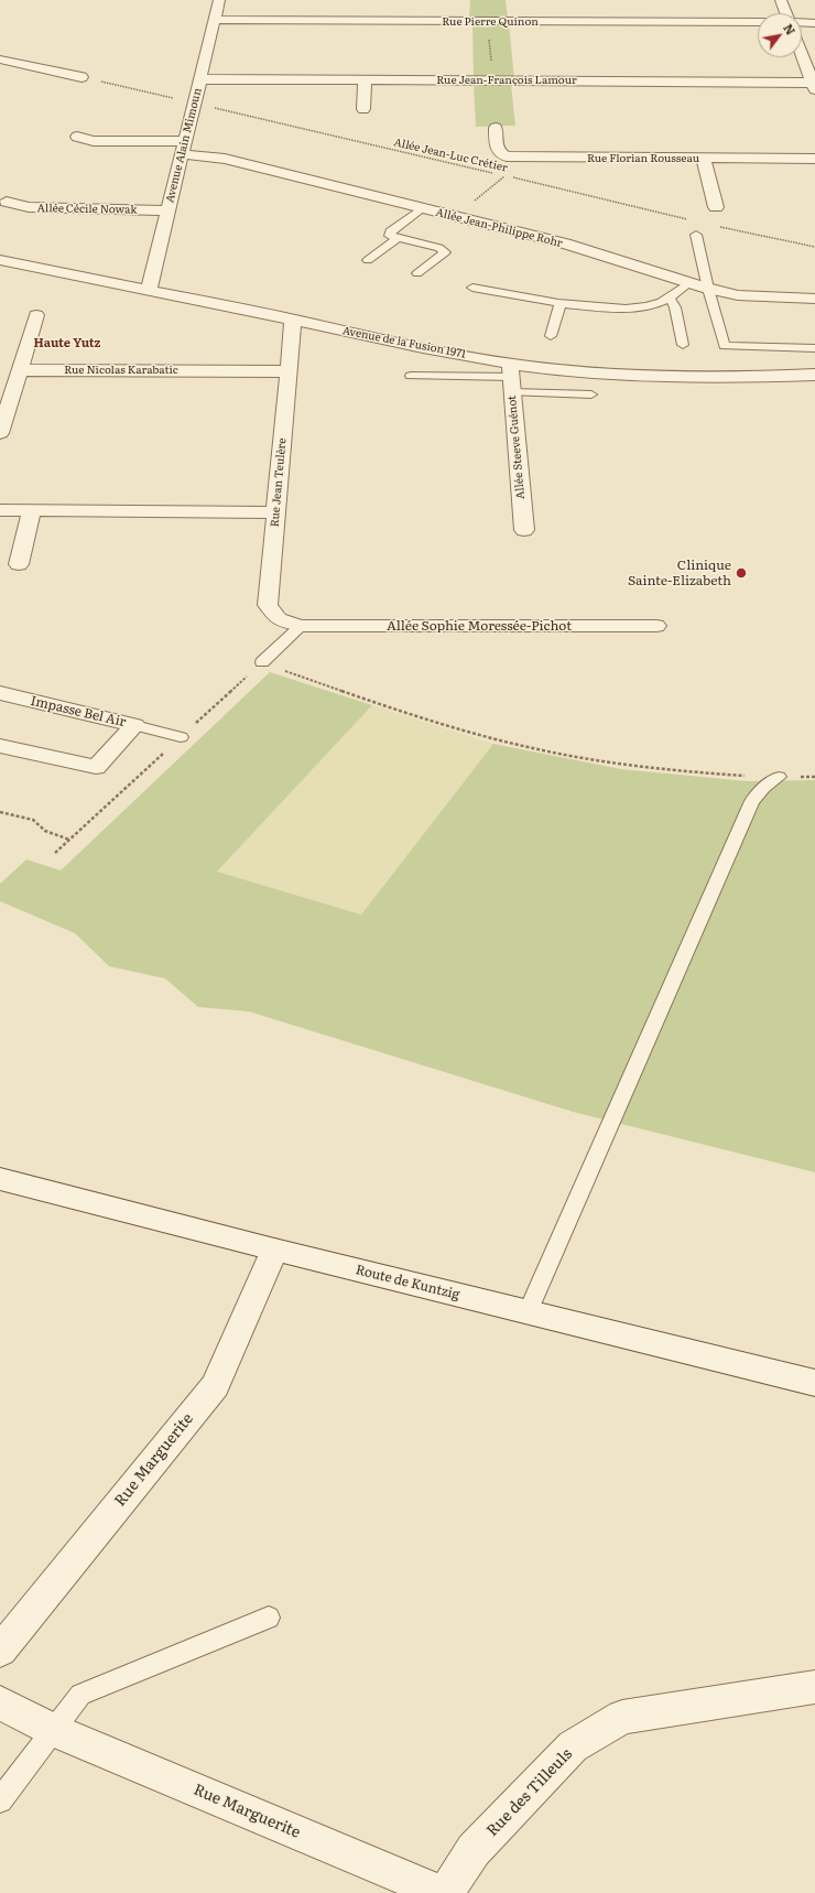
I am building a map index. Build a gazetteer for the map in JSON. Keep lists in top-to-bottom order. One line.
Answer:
{"streets":{"street":["Rue Pierre Quinon","Rue Jean-François Lamour","Avenue Alain Mimoun","Rue Florian Rousseau","Allée Cécile Nowak","Allée Jean-Philippe Rohr","Avenue de la Fusion 1971","Rue Nicolas Karabatic","Allée Steeve Guénot","Rue Jean Teulère","Allée Sophie Moressée-Pichot","Impasse Bel Air","Route de Kuntzig","Rue Marguerite","Rue des Tilleuls"],"path":["Allée Jean-Luc Crétier"]},"crossings":[["Rue Pierre Quinon","Avenue Alain Mimoun"],["Rue Jean-François Lamour","Avenue Alain Mimoun"],["Avenue Alain Mimoun","Allée Jean-Luc Crétier"],["Avenue Alain Mimoun","Allée Cécile Nowak"],["Avenue Alain Mimoun","Allée Jean-Philippe Rohr"],["Avenue Alain Mimoun","Avenue de la Fusion 1971"],["Allée Jean-Luc Crétier","Allée Jean-Philippe Rohr"],["Avenue de la Fusion 1971","Allée Steeve Guénot"],["Avenue de la Fusion 1971","Rue Jean Teulère"],["Rue Nicolas Karabatic","Rue Jean Teulère"],["Rue Jean Teulère","Allée Sophie Moressée-Pichot"],["Route de Kuntzig","Rue Marguerite"]],"districts":["Haute Yutz"],"places":["Clinique Sainte-Elizabeth"],"north":"top right"}
